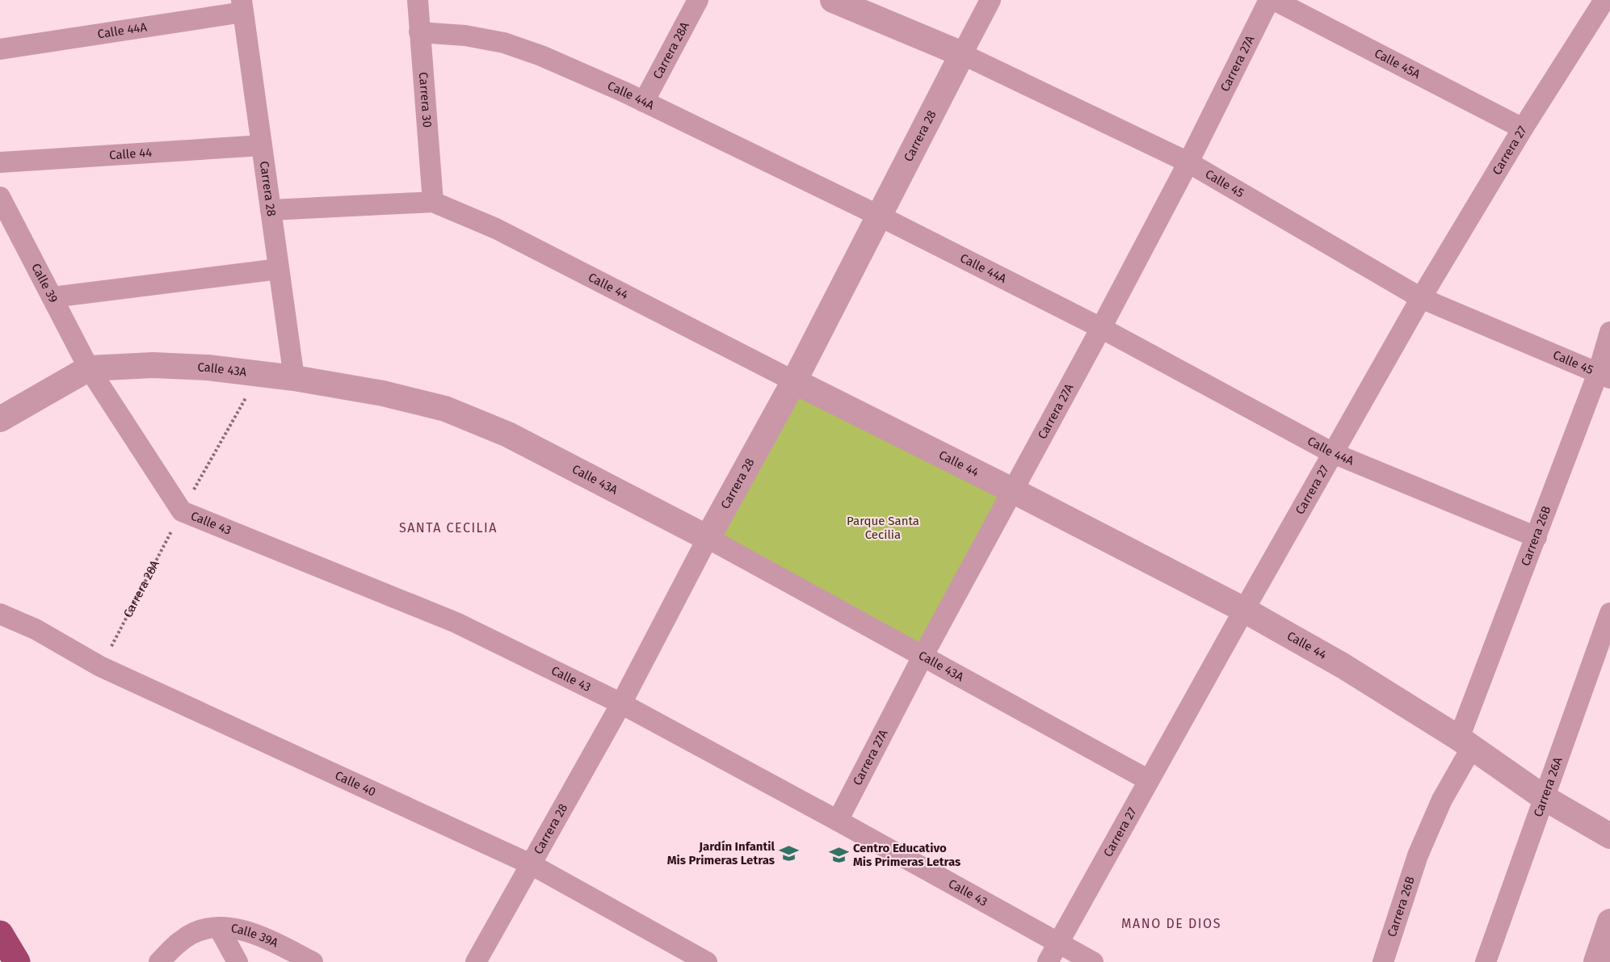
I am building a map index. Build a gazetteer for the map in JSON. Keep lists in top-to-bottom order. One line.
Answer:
{"streets":{"street":["Calle 44A","Carrera 28A","Carrera 27A","Calle 45A","Carrera 30","Carrera 28","Carrera 27","Calle 44","Calle 45","Calle 39","Calle 43A","Calle 43","Carrera 26B","Calle 40","Carrera 26A","Calle 39A"]},"crossings":[["Calle 44A","Carrera 28A"],["Calle 44A","Carrera 27A"],["Calle 44A","Carrera 30"],["Calle 44A","Carrera 28"],["Calle 44A","Carrera 27"],["Calle 44A","Carrera 26B"],["Carrera 28A","Calle 43"],["Carrera 28A","Calle 40"],["Carrera 27A","Calle 44"],["Carrera 27A","Calle 45"],["Carrera 27A","Calle 43A"],["Carrera 27A","Calle 43"],["Calle 45A","Carrera 27"],["Carrera 30","Calle 44"],["Carrera 28","Calle 44"],["Carrera 28","Calle 45"],["Carrera 28","Calle 43A"],["Carrera 28","Calle 43"],["Carrera 28","Calle 40"],["Carrera 27","Calle 44"],["Carrera 27","Calle 45"],["Carrera 27","Calle 43A"],["Carrera 27","Calle 43"],["Calle 44","Carrera 26B"],["Calle 44","Carrera 26A"],["Calle 45","Carrera 26B"],["Calle 39","Calle 43A"],["Calle 39","Calle 43"],["Calle 43A","Calle 43"]],"districts":["SANTA CECILIA","MANO DE DIOS"],"parks":["Parque Santa Cecilia"],"places":{"school or university":["Jardín Infantil Mis Primeras Letras","Centro Educativo Mis Primeras Letras"]}}
